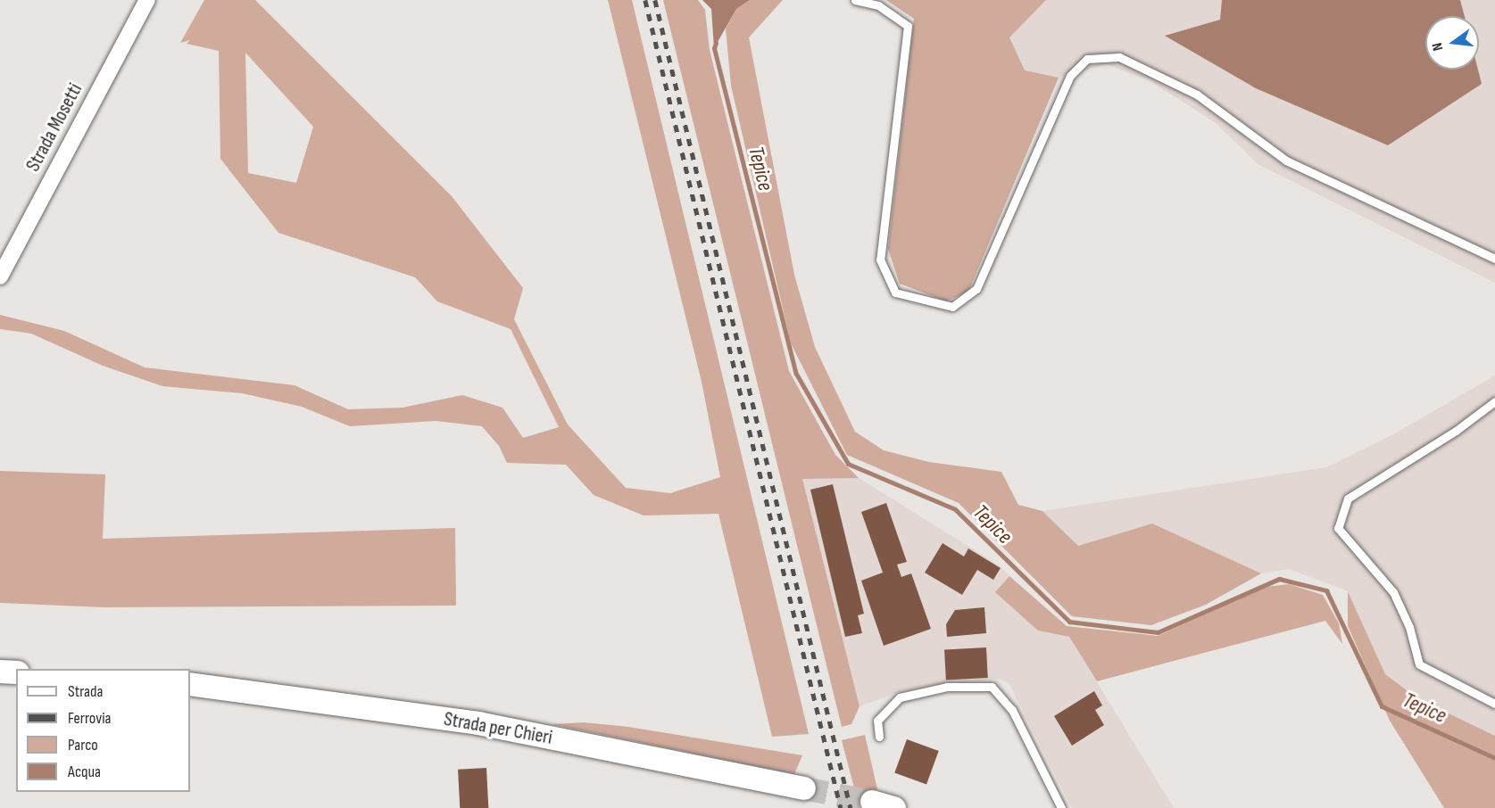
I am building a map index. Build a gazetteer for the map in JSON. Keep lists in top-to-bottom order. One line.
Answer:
{"streets":{"main road":["Strada per Chieri"],"street":["Strada Mosetti"]},"water":["Tepice"],"legend":["Strada","Ferrovia","Parco","Acqua"],"north":"left"}
